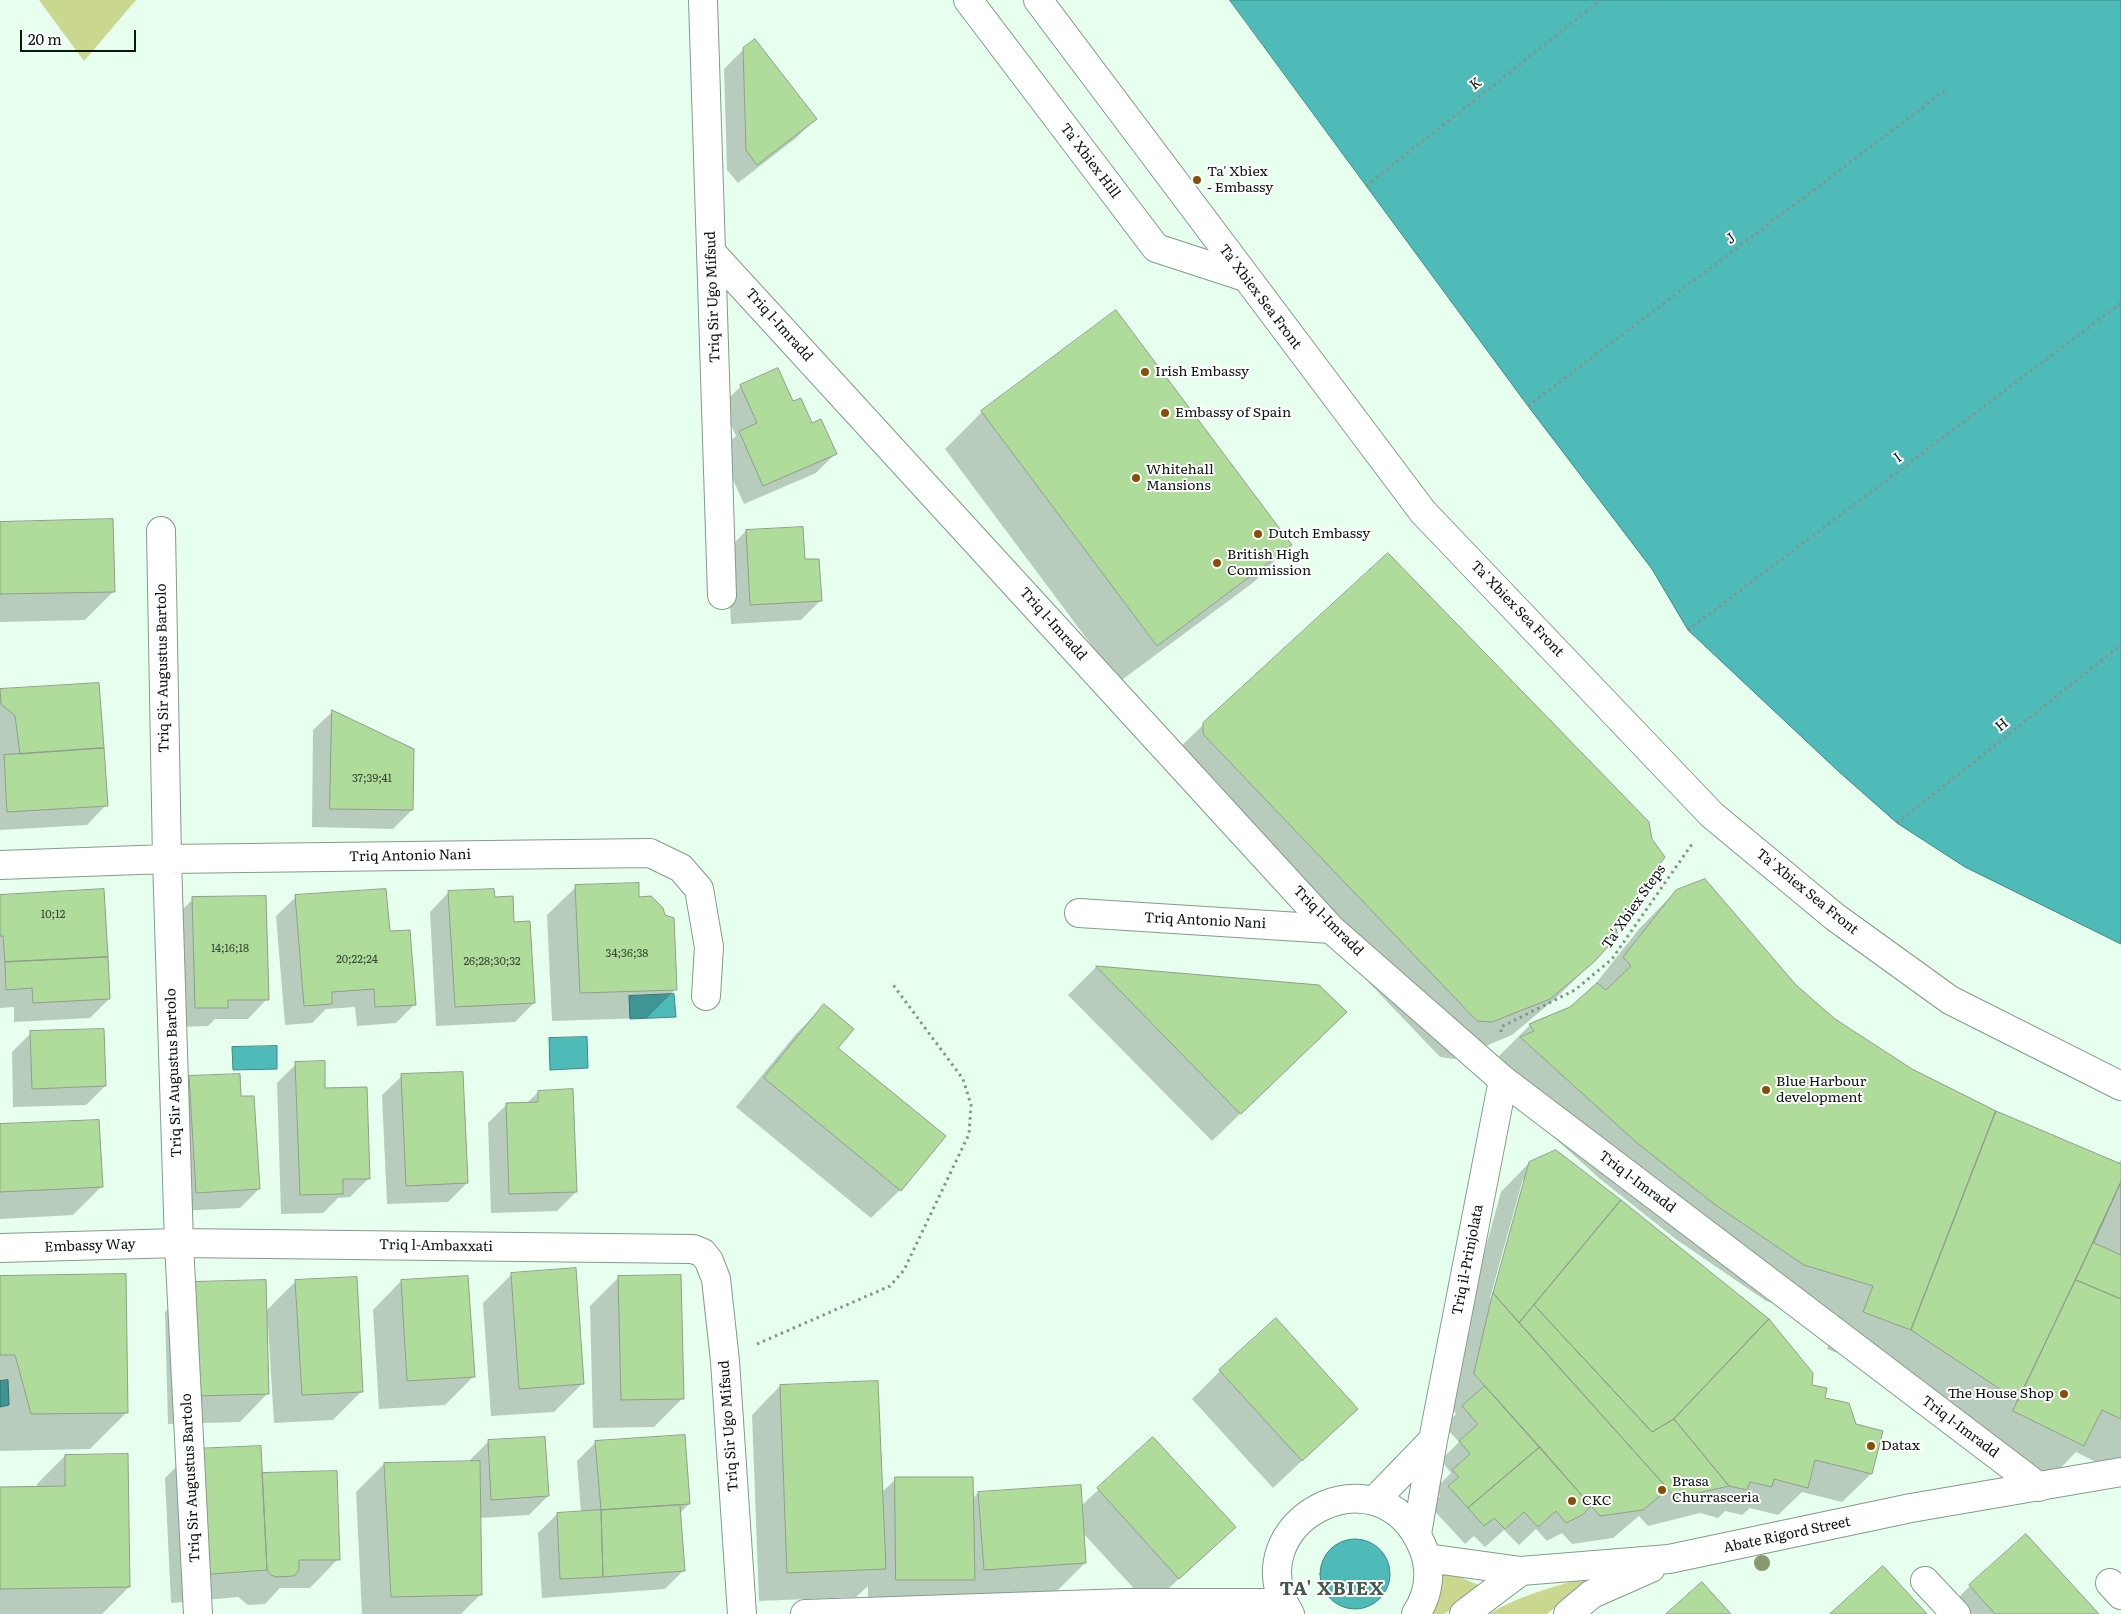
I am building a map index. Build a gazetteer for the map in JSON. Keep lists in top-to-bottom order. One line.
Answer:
{"streets":{"street":["Ta' Xbiex Hill","Triq Sir Ugo Mifsud","Ta' Xbiex Sea Front","Triq l-Imradd","Triq Sir Augustus Bartolo","Triq Antonio Nani","Embassy Way","Triq l-Ambaxxati","Triq il-Prinjolata","Abate Rigord Street"],"path":["K","J","I","H","Ta' Xbiex Steps"]},"crossings":[["Ta' Xbiex Hill","Ta' Xbiex Sea Front"],["Triq Sir Ugo Mifsud","Triq l-Imradd"],["Triq Sir Ugo Mifsud","Triq l-Ambaxxati"],["Ta' Xbiex Sea Front","Ta' Xbiex Steps"],["Triq l-Imradd","Triq Antonio Nani"],["Triq l-Imradd","Ta' Xbiex Steps"],["Triq l-Imradd","Triq il-Prinjolata"],["Triq l-Imradd","Abate Rigord Street"],["Triq Sir Augustus Bartolo","Triq Antonio Nani"],["Triq Sir Augustus Bartolo","Embassy Way"],["Triq Sir Augustus Bartolo","Triq l-Ambaxxati"],["Ta' Xbiex Steps","Triq il-Prinjolata"],["Embassy Way","Triq l-Ambaxxati"],["Triq il-Prinjolata","Abate Rigord Street"]],"districts":["TA' XBIEX"],"places":["Ta' Xbiex - Embassy","Irish Embassy","Embassy of Spain","Whitehall Mansions","Dutch Embassy","British High Commission","Blue Harbour development","The House Shop","Datax","Brasa Churrasceria","CKC"],"house_numbers":["37;39;41","10;12","14;16;18","34;36;38","20;22;24","26;28;30;32"],"scale_bar":"20 m"}
